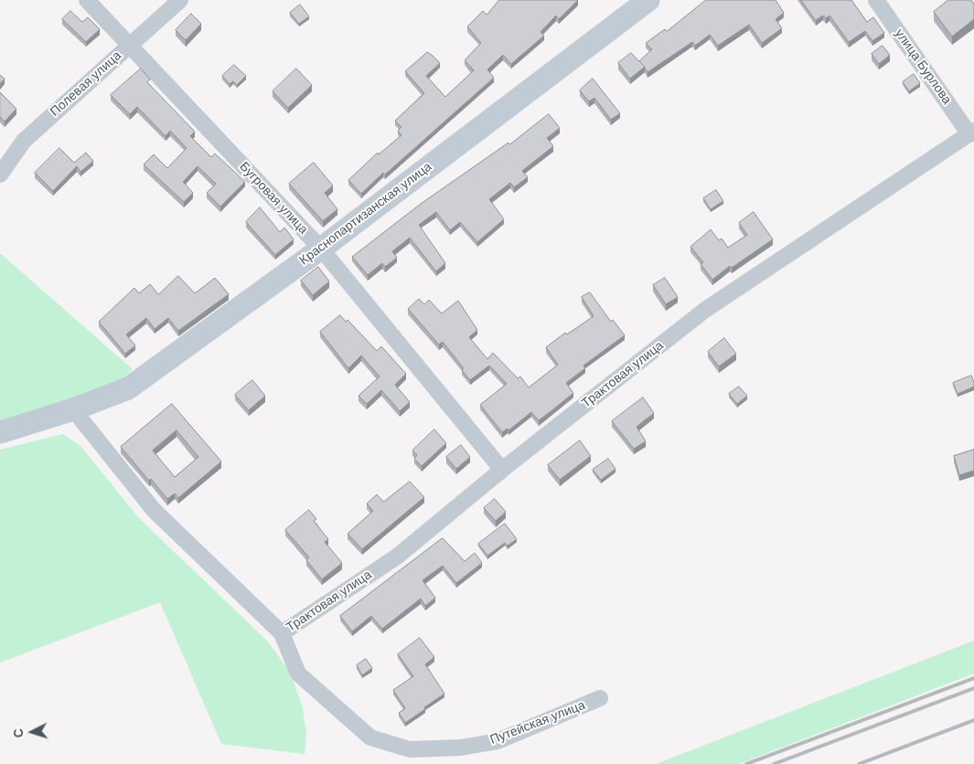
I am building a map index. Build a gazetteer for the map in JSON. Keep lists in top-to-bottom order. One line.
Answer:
{"streets":{"street":["улица Бурлова","Полевая улица","Бугровая улица","Краснопартизанская улица","Трактовая улица","Путейская улица"]},"crossings":[["улица Бурлова","Трактовая улица"],["Полевая улица","Бугровая улица"],["Бугровая улица","Краснопартизанская улица"],["Бугровая улица","Трактовая улица"],["Трактовая улица","Путейская улица"]],"north":"left"}
